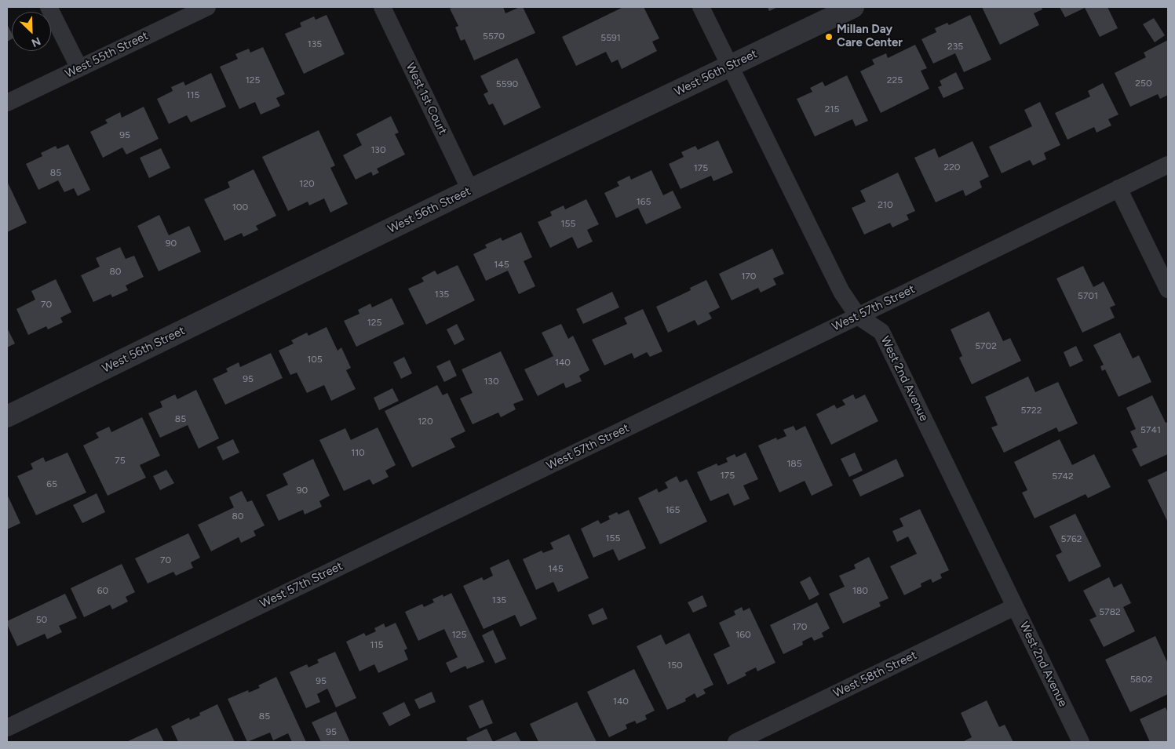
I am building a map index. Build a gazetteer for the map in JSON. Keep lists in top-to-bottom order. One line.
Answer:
{"streets":{"street":["West 55th Street","West 56th Street","West 1st Court","West 57th Street","West 2nd Avenue","West 58th Street"]},"crossings":[["West 56th Street","West 1st Court"],["West 56th Street","West 2nd Avenue"],["West 57th Street","West 2nd Avenue"],["West 2nd Avenue","West 58th Street"]],"places":["Millan Day Care Center"],"house_numbers":["5570","5591","135","235","125","225","250","5590","115","215","95","130","220","175","85","120","165","210","100","155","90","145","80","170","135","5701","70","125","5702","105","140","95","130","5722","85","120","5741","110","75","185","175","5742","65","90","165","80","155","5762","70","145","60","180","135","5782","50","170","125","160","115","150","5802","95","140","85","95"],"north":"bottom right"}
